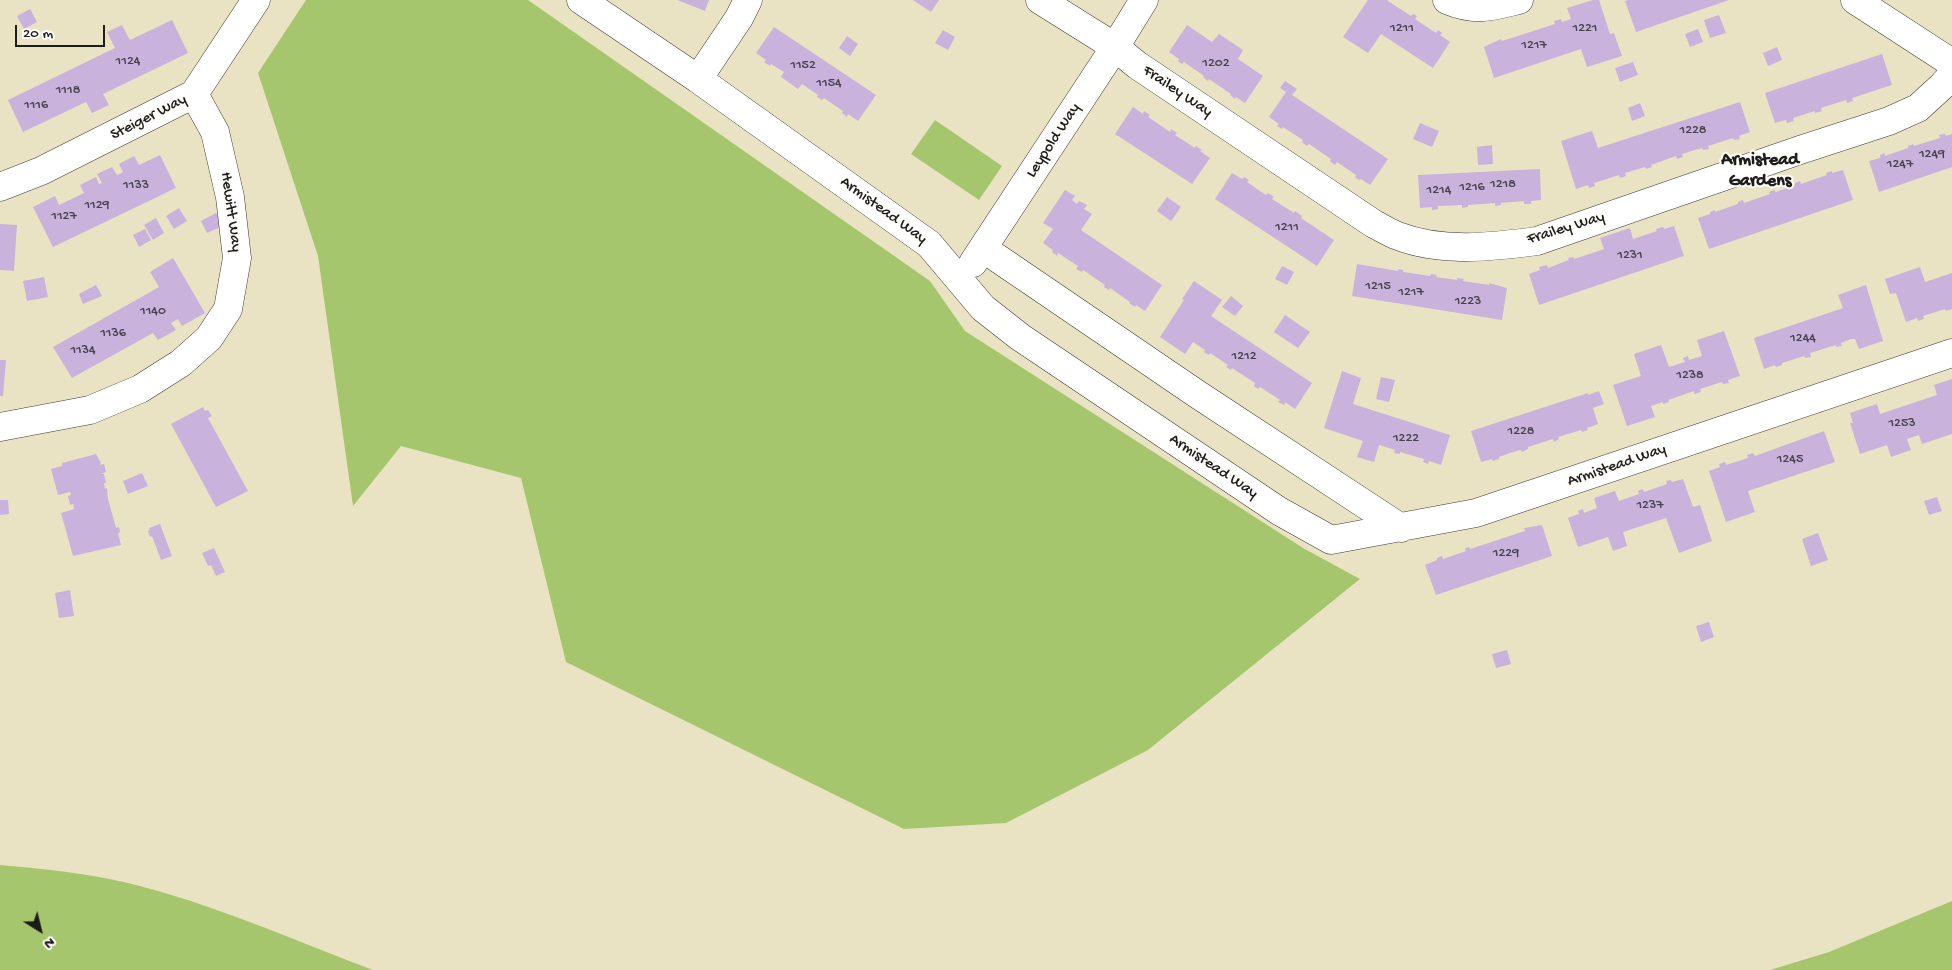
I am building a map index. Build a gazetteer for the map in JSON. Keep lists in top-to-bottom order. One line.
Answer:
{"streets":{"street":["Frailey Way","Steiger Way","Leypold Way","Armistead Way","Hewitt Way"]},"crossings":[["Frailey Way","Leypold Way"],["Steiger Way","Hewitt Way"],["Leypold Way","Armistead Way"]],"districts":["Armistead Gardens"],"house_numbers":["1211","1221","1217","1124","1202","1152","1154","1118","1116","1228","1249","1247","1218","1133","1216","1214","1129","1127","1211","1231","1215","1217","1223","1140","1136","1244","1134","1212","1238","1253","1228","1222","1245","1237","1229"],"scale_bar":"20 m","north":"bottom right"}
